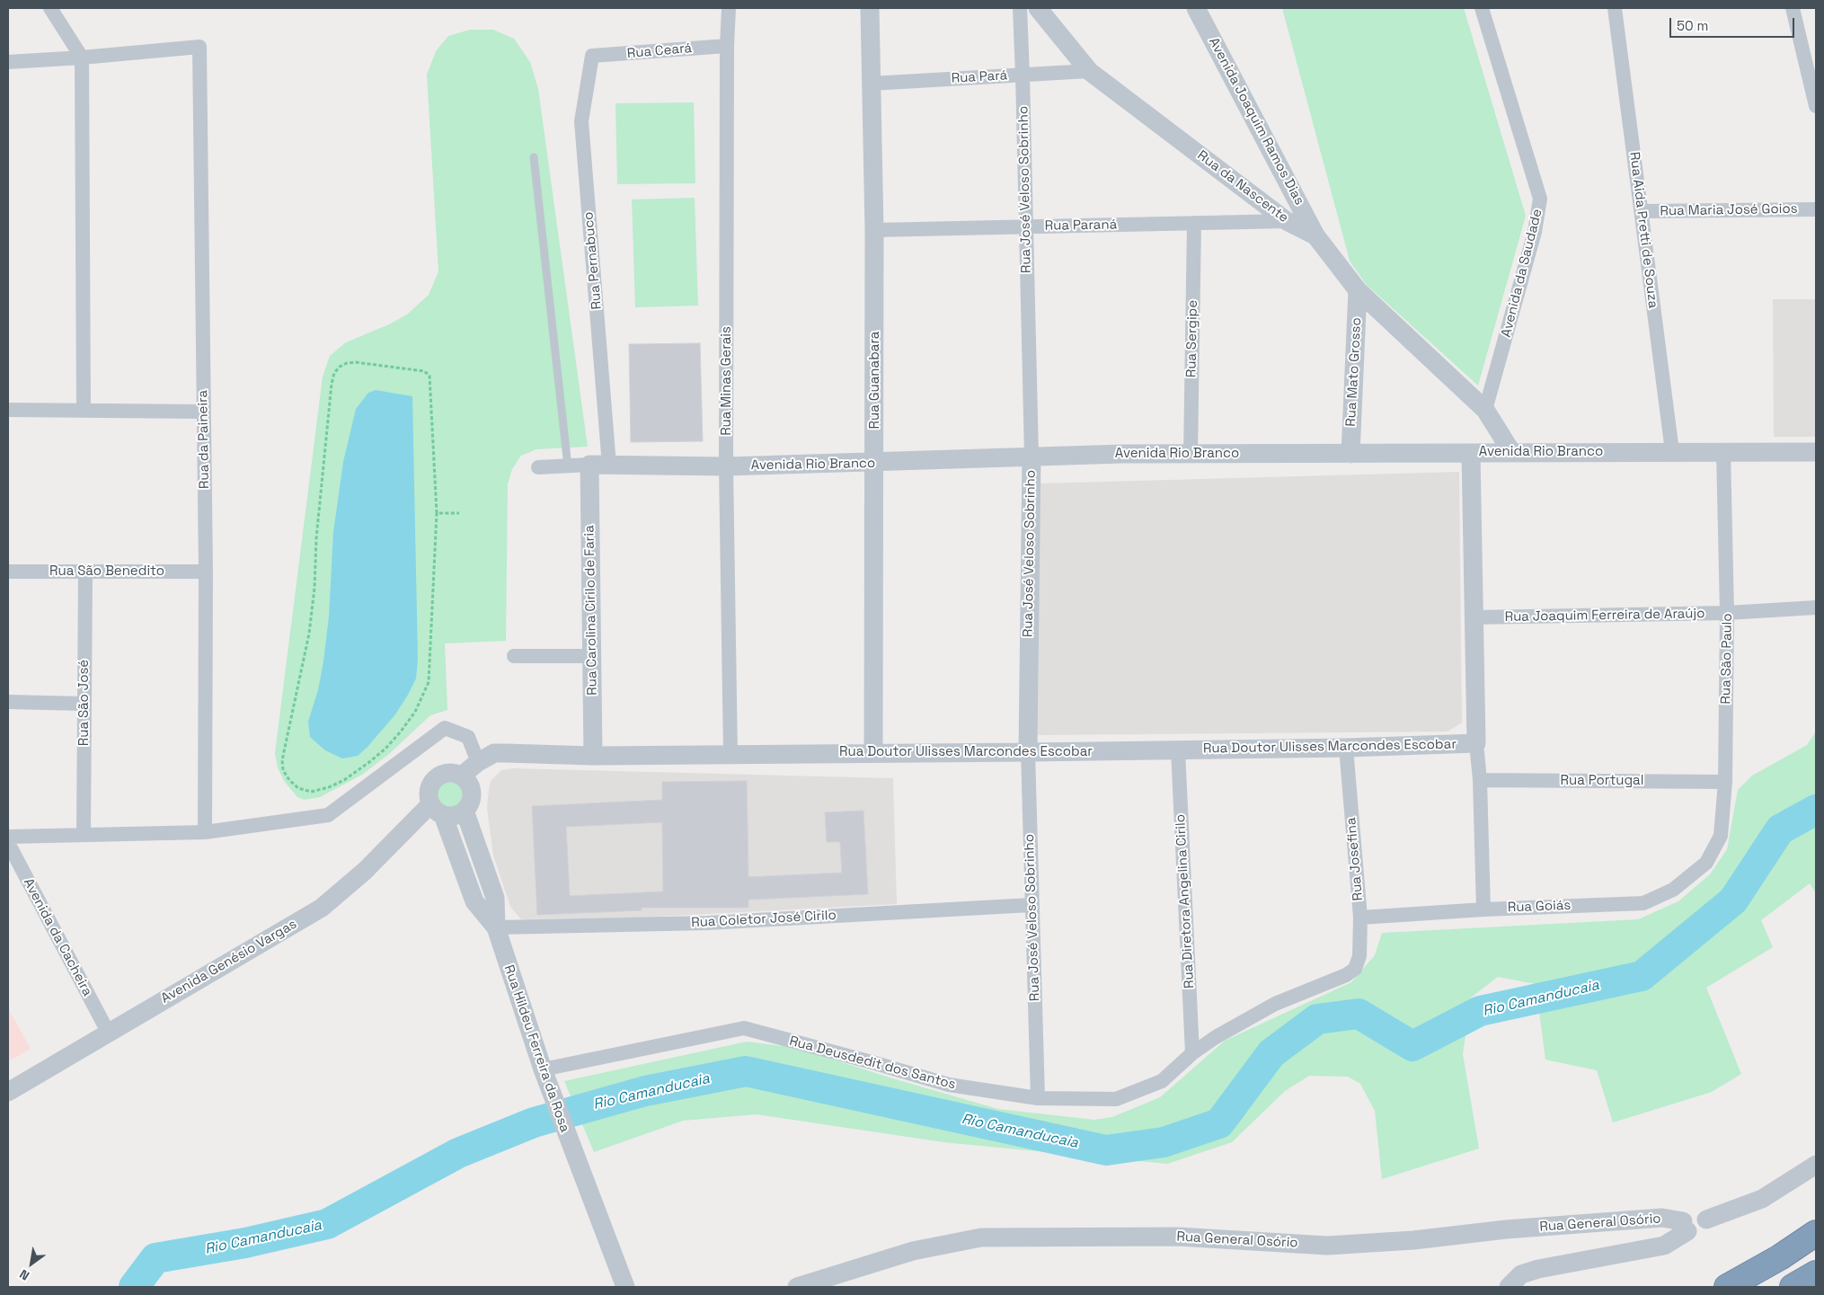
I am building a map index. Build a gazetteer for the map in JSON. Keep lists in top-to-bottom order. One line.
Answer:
{"streets":{"street":["Rua Ceará","Rua Pará","Avenida Joaquim Ramos Dias","Rua da Nascente","Rua José Veloso Sobrinho","Rua Maria José Goios","Rua Paraná","Rua Aida Pretti de Souza","Rua Pernabuco","Avenida da Saudade","Rua Sergipe","Rua Mato Grosso","Rua Guanabara","Rua Minas Gerais","Rua da Paineira","Avenida Rio Branco","Rua São Benedito","Rua Carolina Cirilo de Faria","Rua Joaquim Ferreira de Araújo","Rua São Paulo","Rua São José","Rua Doutor Ulisses Marcondes Escobar","Rua Portugal","Rua Josefina","Rua Diretora Angelina Cirilo","Rua Goiás","Rua Coletor José Cirilo","Avenida da Cacheira","Avenida Genésio Vargas","Rua Hildeu Ferreira da Rosa","Rua Deusdedit dos Santos","Rua General Osório"]},"crossings":[["Rua Ceará","Rua Pernabuco"],["Rua Ceará","Rua Minas Gerais"],["Rua Pará","Rua da Nascente"],["Rua Pará","Rua José Veloso Sobrinho"],["Rua Pará","Rua Guanabara"],["Avenida Joaquim Ramos Dias","Rua da Nascente"],["Rua da Nascente","Rua Paraná"],["Rua da Nascente","Avenida da Saudade"],["Rua da Nascente","Rua Mato Grosso"],["Rua da Nascente","Avenida Rio Branco"],["Rua José Veloso Sobrinho","Rua Paraná"],["Rua José Veloso Sobrinho","Avenida Rio Branco"],["Rua José Veloso Sobrinho","Rua Doutor Ulisses Marcondes Escobar"],["Rua José Veloso Sobrinho","Rua Coletor José Cirilo"],["Rua José Veloso Sobrinho","Rua Deusdedit dos Santos"],["Rua Maria José Goios","Rua Aida Pretti de Souza"],["Rua Paraná","Rua Sergipe"],["Rua Paraná","Rua Guanabara"],["Rua Aida Pretti de Souza","Avenida Rio Branco"],["Rua Pernabuco","Avenida Rio Branco"],["Rua Sergipe","Avenida Rio Branco"],["Rua Mato Grosso","Avenida Rio Branco"],["Rua Guanabara","Avenida Rio Branco"],["Rua Guanabara","Rua Doutor Ulisses Marcondes Escobar"],["Rua Minas Gerais","Avenida Rio Branco"],["Rua Minas Gerais","Rua Doutor Ulisses Marcondes Escobar"],["Rua da Paineira","Rua São Benedito"],["Avenida Rio Branco","Rua Carolina Cirilo de Faria"],["Avenida Rio Branco","Rua São Paulo"],["Rua São Benedito","Rua São José"],["Rua Carolina Cirilo de Faria","Rua Doutor Ulisses Marcondes Escobar"],["Rua Joaquim Ferreira de Araújo","Rua São Paulo"],["Rua São Paulo","Rua Portugal"],["Rua São Paulo","Rua Goiás"],["Rua Doutor Ulisses Marcondes Escobar","Rua Josefina"],["Rua Doutor Ulisses Marcondes Escobar","Rua Diretora Angelina Cirilo"],["Rua Doutor Ulisses Marcondes Escobar","Avenida Genésio Vargas"],["Rua Doutor Ulisses Marcondes Escobar","Rua Hildeu Ferreira da Rosa"],["Rua Josefina","Rua Goiás"],["Rua Josefina","Rua Deusdedit dos Santos"],["Rua Diretora Angelina Cirilo","Rua Deusdedit dos Santos"],["Rua Coletor José Cirilo","Rua Hildeu Ferreira da Rosa"],["Avenida da Cacheira","Avenida Genésio Vargas"],["Avenida Genésio Vargas","Rua Hildeu Ferreira da Rosa"],["Rua Hildeu Ferreira da Rosa","Rua Deusdedit dos Santos"]],"water":["Rio Camanducaia"],"scale_bar":"50 m","north":"bottom left"}
